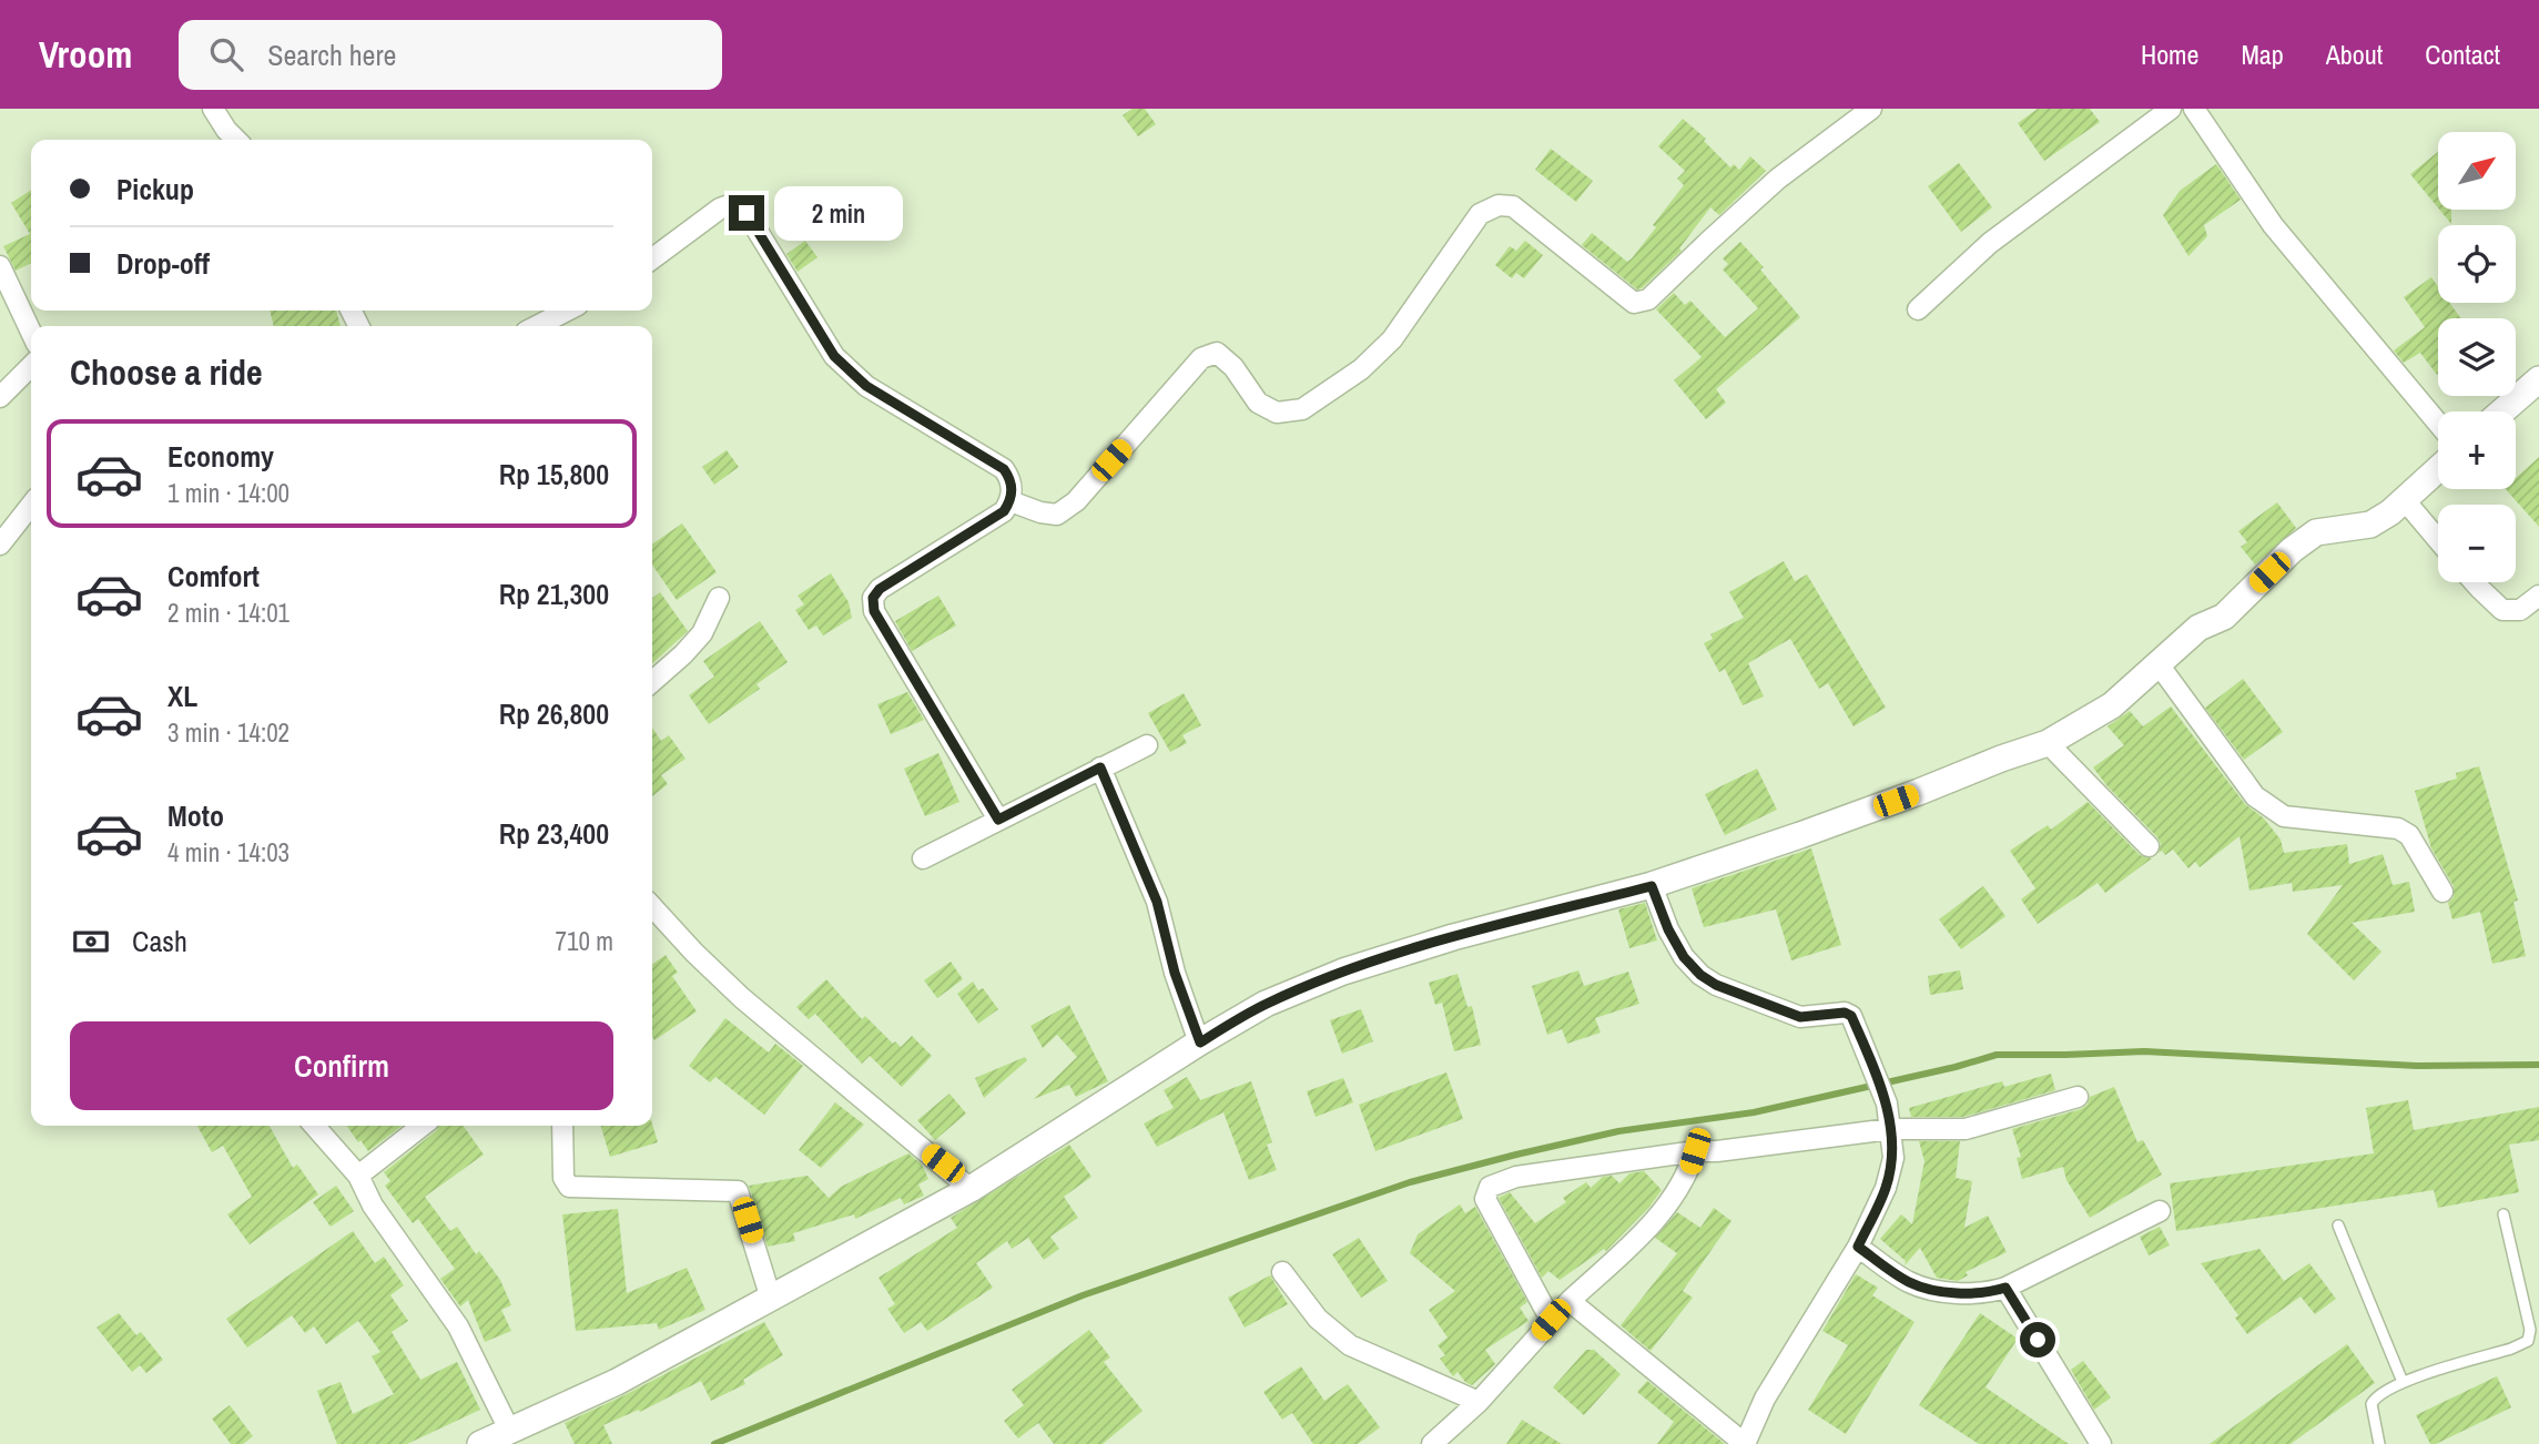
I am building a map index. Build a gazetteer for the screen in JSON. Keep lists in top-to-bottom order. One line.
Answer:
{"north":"top right","page":{"header":"Vroom","search":"Search here","nav":["Home","Map","About","Contact"],"map_buttons":["+","−"],"banner":["Pickup","Drop-off"],"bubble":"2 min","heading":"Choose a ride","list":[{"name":"Economy","note":"1 min · 14:00","value":"Rp 15,800"},{"name":"Comfort","note":"2 min · 14:01","value":"Rp 21,300"},{"name":"XL","note":"3 min · 14:02","value":"Rp 26,800"},{"name":"Moto","note":"4 min · 14:03","value":"Rp 23,400"}],"pay":["Cash","710 m"],"buttons":"Confirm"}}
